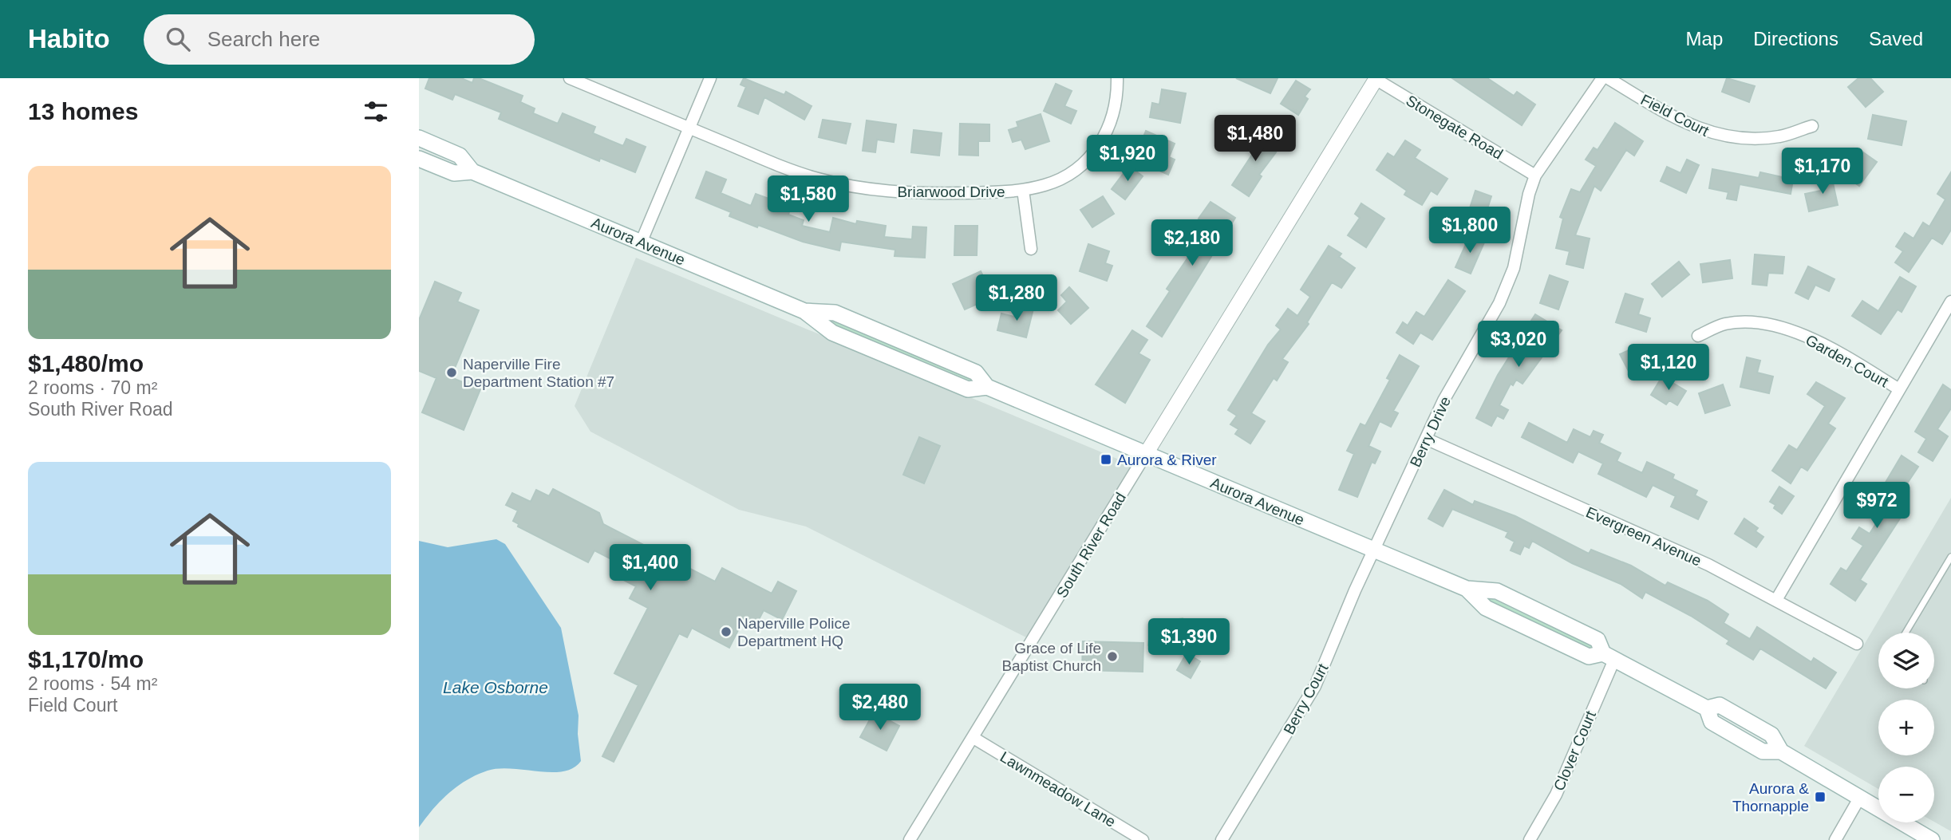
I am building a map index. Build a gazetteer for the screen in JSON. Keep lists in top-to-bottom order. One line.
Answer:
{"streets":{"main road":["Aurora Avenue"],"street":["Field Court","Stonegate Road","Briarwood Drive","Garden Court","Berry Drive","Evergreen Avenue","South River Road","Berry Court","Clover Court","Lawnmeadow Lane"]},"crossings":[["Stonegate Road","Berry Drive"],["Stonegate Road","South River Road"],["Aurora Avenue","Berry Drive"],["Aurora Avenue","South River Road"],["Aurora Avenue","Berry Court"],["Aurora Avenue","Clover Court"],["Berry Drive","Evergreen Avenue"],["Berry Drive","Berry Court"],["South River Road","Lawnmeadow Lane"]],"water":["Lake Osborne"],"places":{"other":["Naperville Fire Department Station #7","Naperville Police Department HQ","Grace of Life Baptist Church"],"transit":["Aurora & River","Aurora & Thornapple"]},"page":{"header":"Habito","search":"Search here","nav":["Map","Directions","Saved"],"heading":"13 homes","price":["$1,480","$1,920","$1,170","$1,580","$1,800","$2,180","$1,280","$3,020","$1,120","$972","$1,400","$1,390","$2,480"],"list":[{"name":"$1,480/mo","note":"2 rooms · 70 m² · South River Road"},{"name":"$1,170/mo","note":"2 rooms · 54 m² · Field Court"}],"map_buttons":["+","−"]}}
